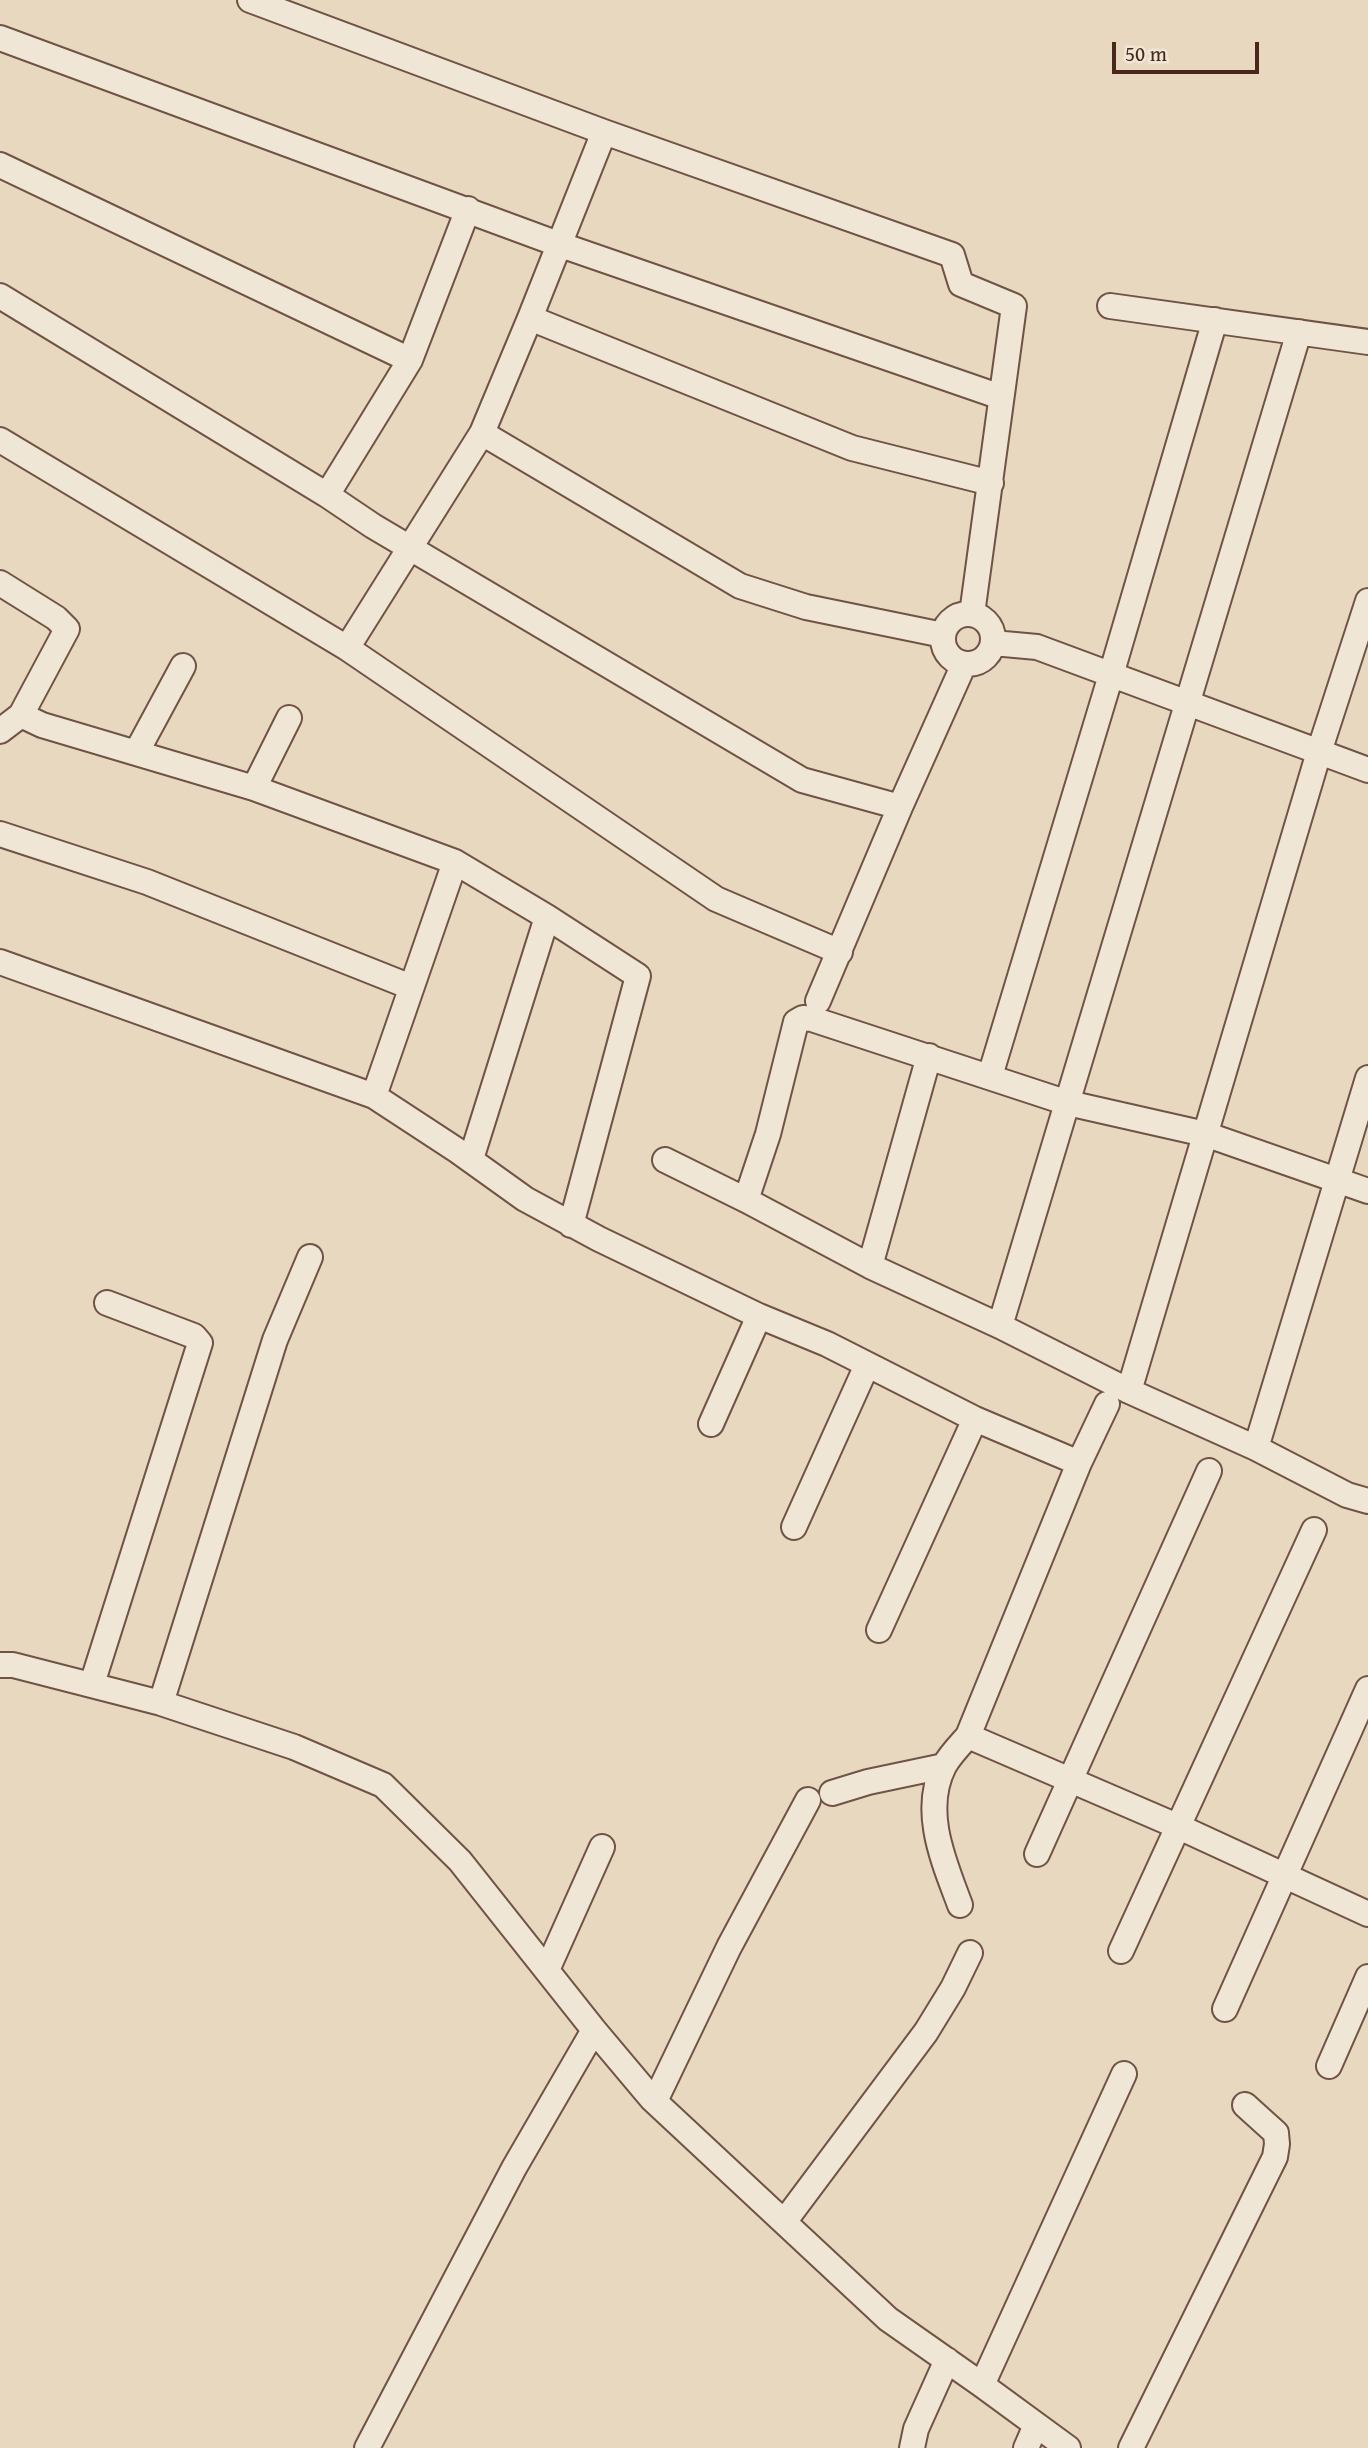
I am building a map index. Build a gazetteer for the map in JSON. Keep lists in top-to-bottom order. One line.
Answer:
{"scale_bar":"50 m"}
